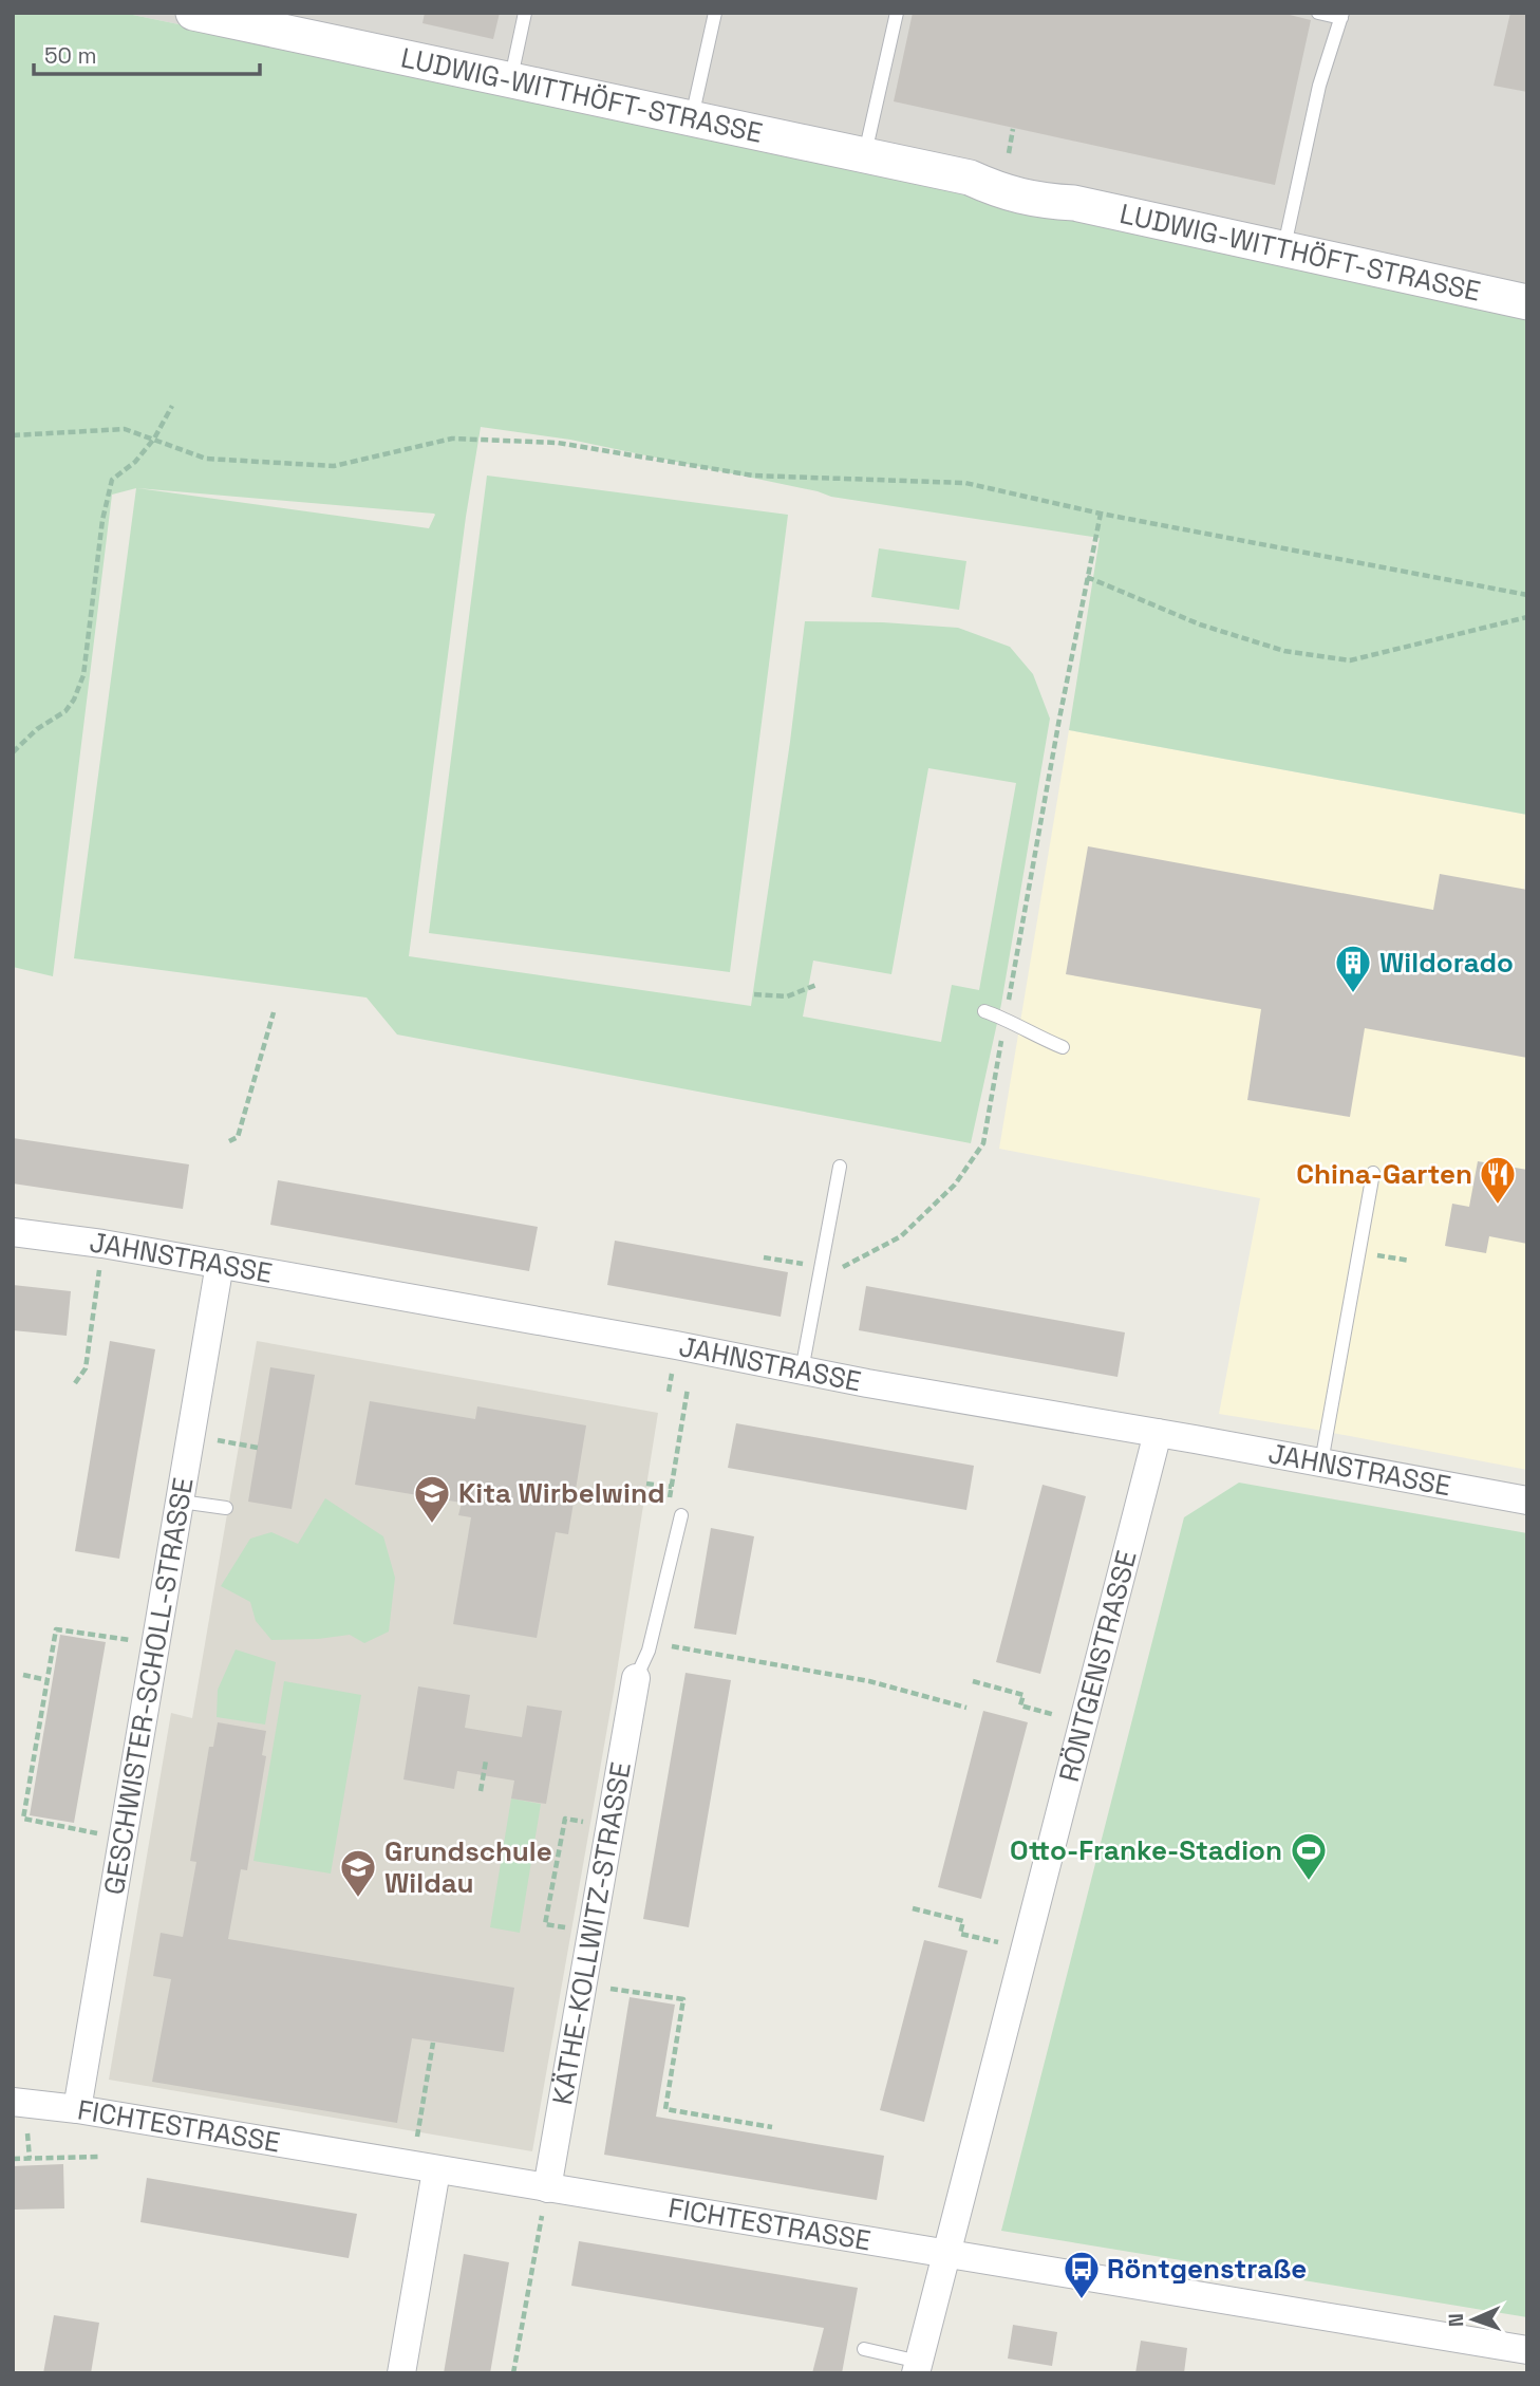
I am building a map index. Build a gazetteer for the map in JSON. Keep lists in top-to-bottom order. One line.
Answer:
{"streets":{"street":["LUDWIG-WITTHÖFT-STRASSE","JAHNSTRASSE","RÖNTGENSTRASSE","GESCHWISTER-SCHOLL-STRASSE","KÄTHE-KOLLWITZ-STRASSE","FICHTESTRASSE"]},"crossings":[["JAHNSTRASSE","RÖNTGENSTRASSE"],["JAHNSTRASSE","GESCHWISTER-SCHOLL-STRASSE"],["RÖNTGENSTRASSE","FICHTESTRASSE"],["GESCHWISTER-SCHOLL-STRASSE","FICHTESTRASSE"],["KÄTHE-KOLLWITZ-STRASSE","FICHTESTRASSE"]],"places":{"building":["Wildorado"],"restaurant":["China-Garten"],"school or university":["Kita Wirbelwind","Grundschule Wildau"],"sports":["Otto-Franke-Stadion"],"bus stop":["Röntgenstraße"]},"scale_bar":"50 m","north":"left"}
